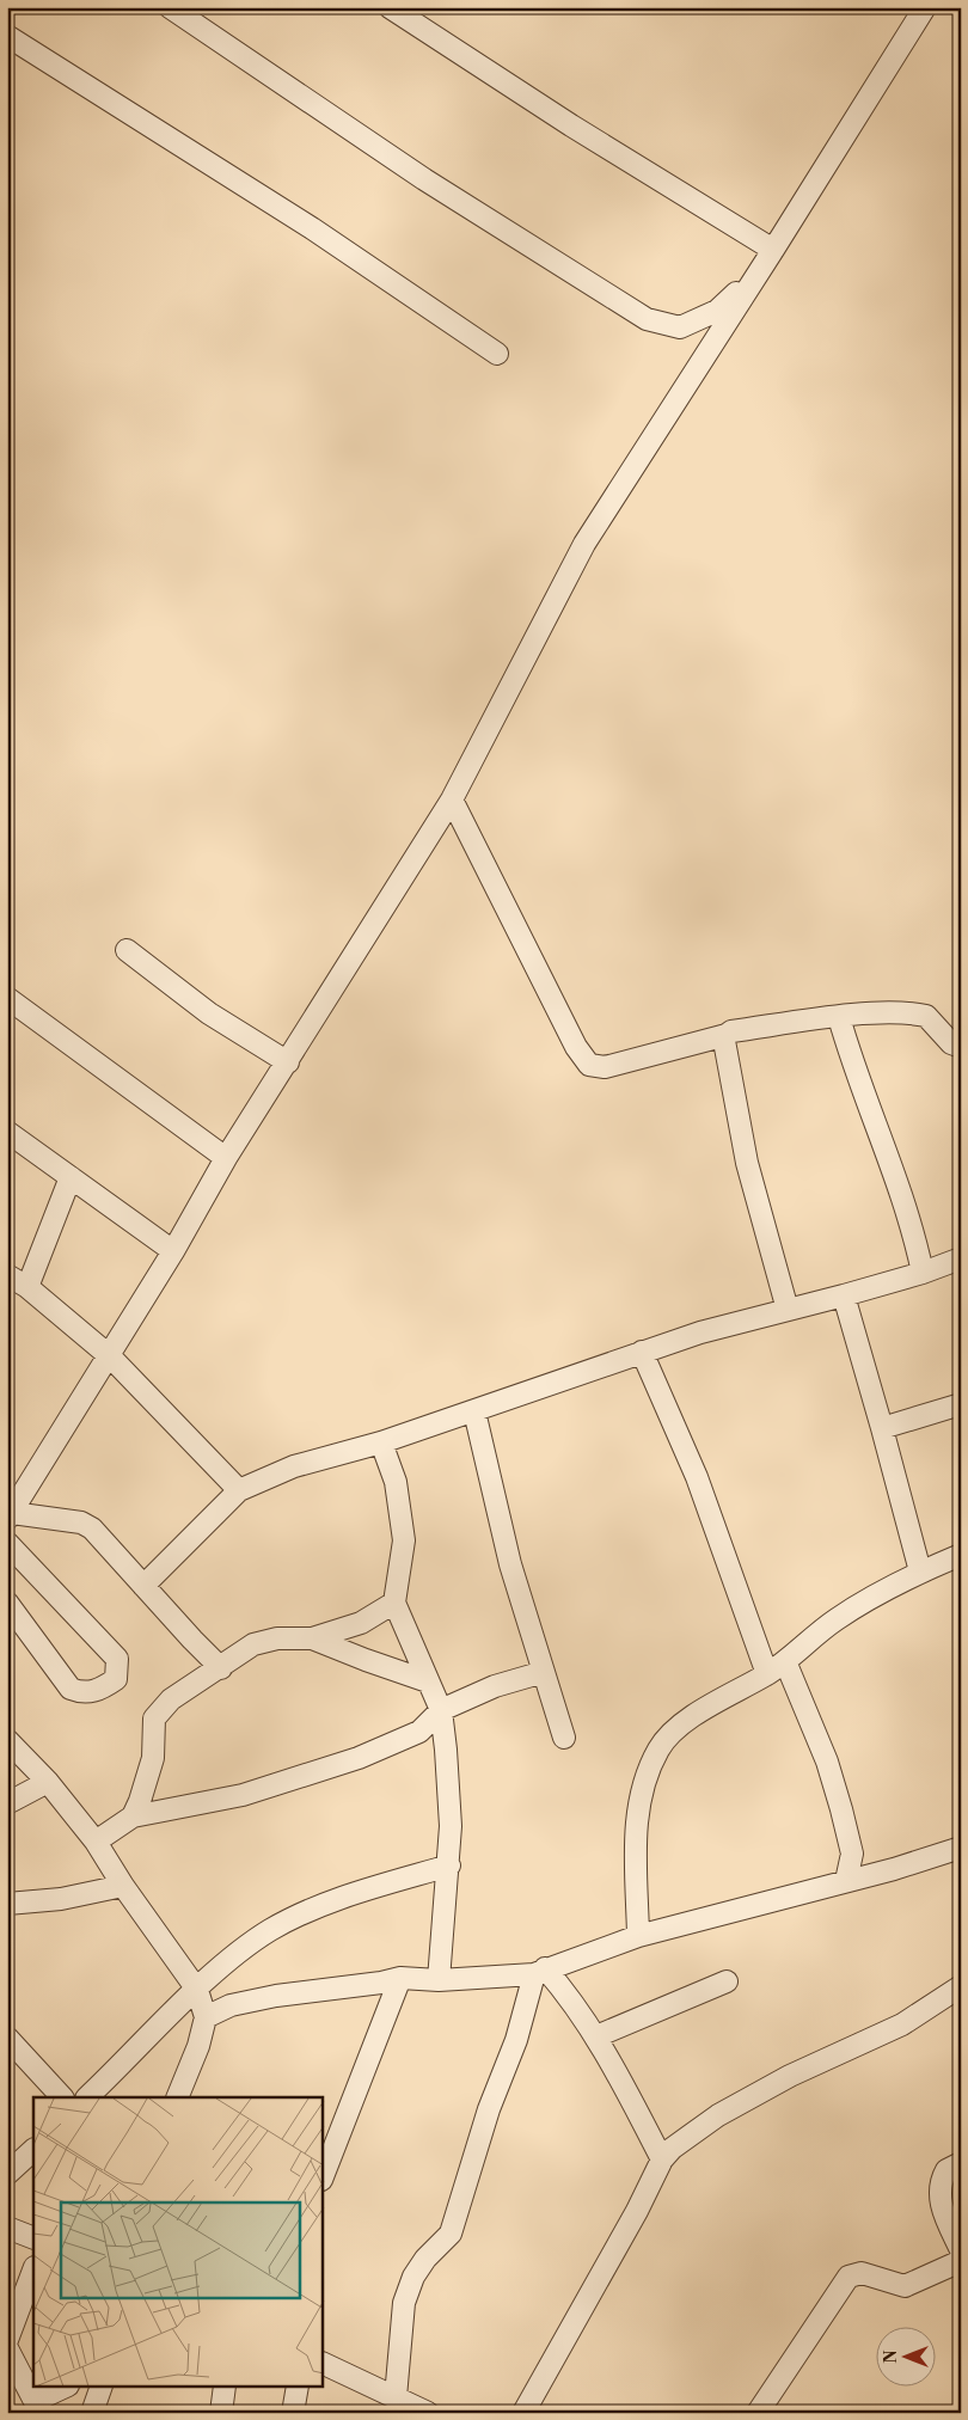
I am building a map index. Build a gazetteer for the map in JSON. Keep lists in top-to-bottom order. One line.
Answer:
{"north":"left"}
